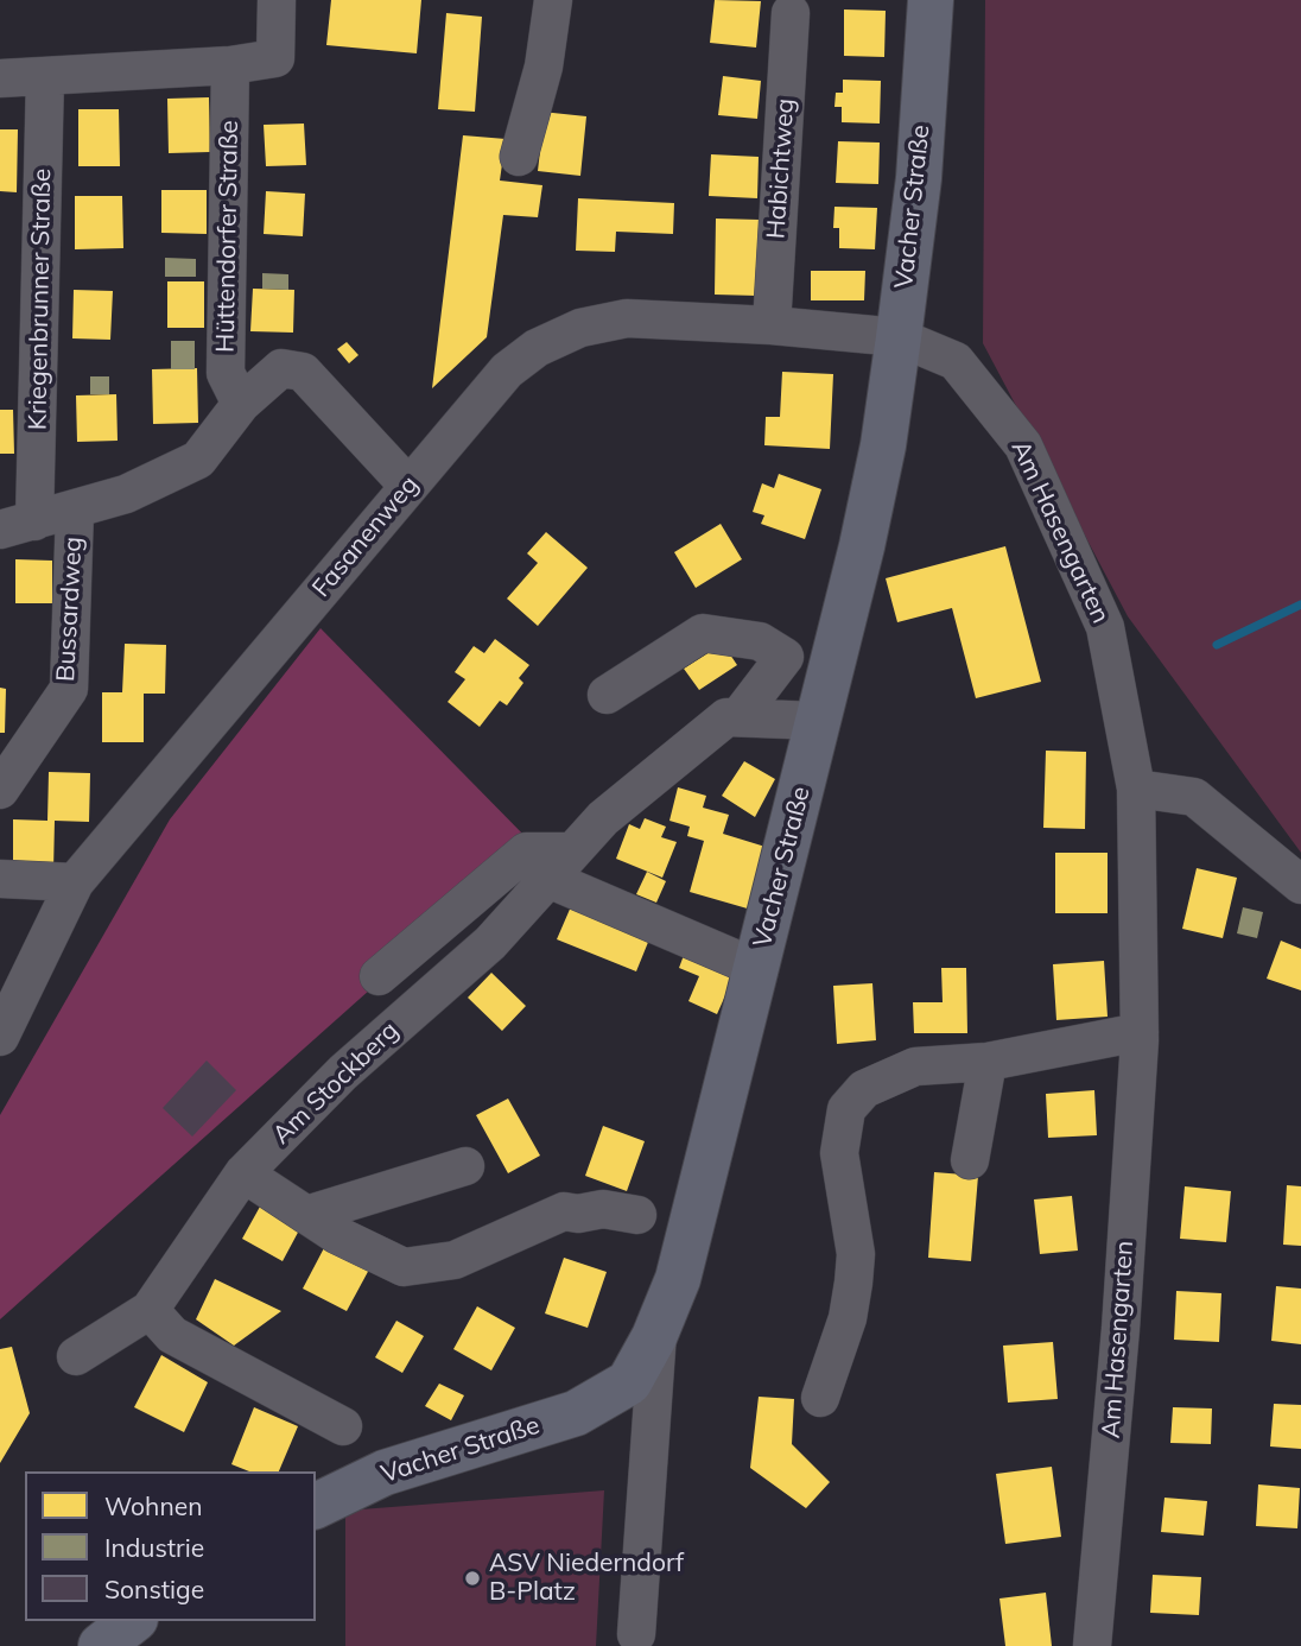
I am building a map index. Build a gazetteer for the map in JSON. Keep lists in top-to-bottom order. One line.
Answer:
{"streets":{"main road":["Vacher Straße"],"street":["Habichtweg","Hüttendorfer Straße","Kriegenbrunner Straße","Am Hasengarten","Fasanenweg","Bussardweg","Am Stockberg"]},"crossings":[["Habichtweg","Fasanenweg"],["Vacher Straße","Am Hasengarten"],["Vacher Straße","Fasanenweg"],["Am Hasengarten","Fasanenweg"]],"places":["ASV Niederndorf B-Platz"],"legend":["Wohnen","Industrie","Sonstige"]}
